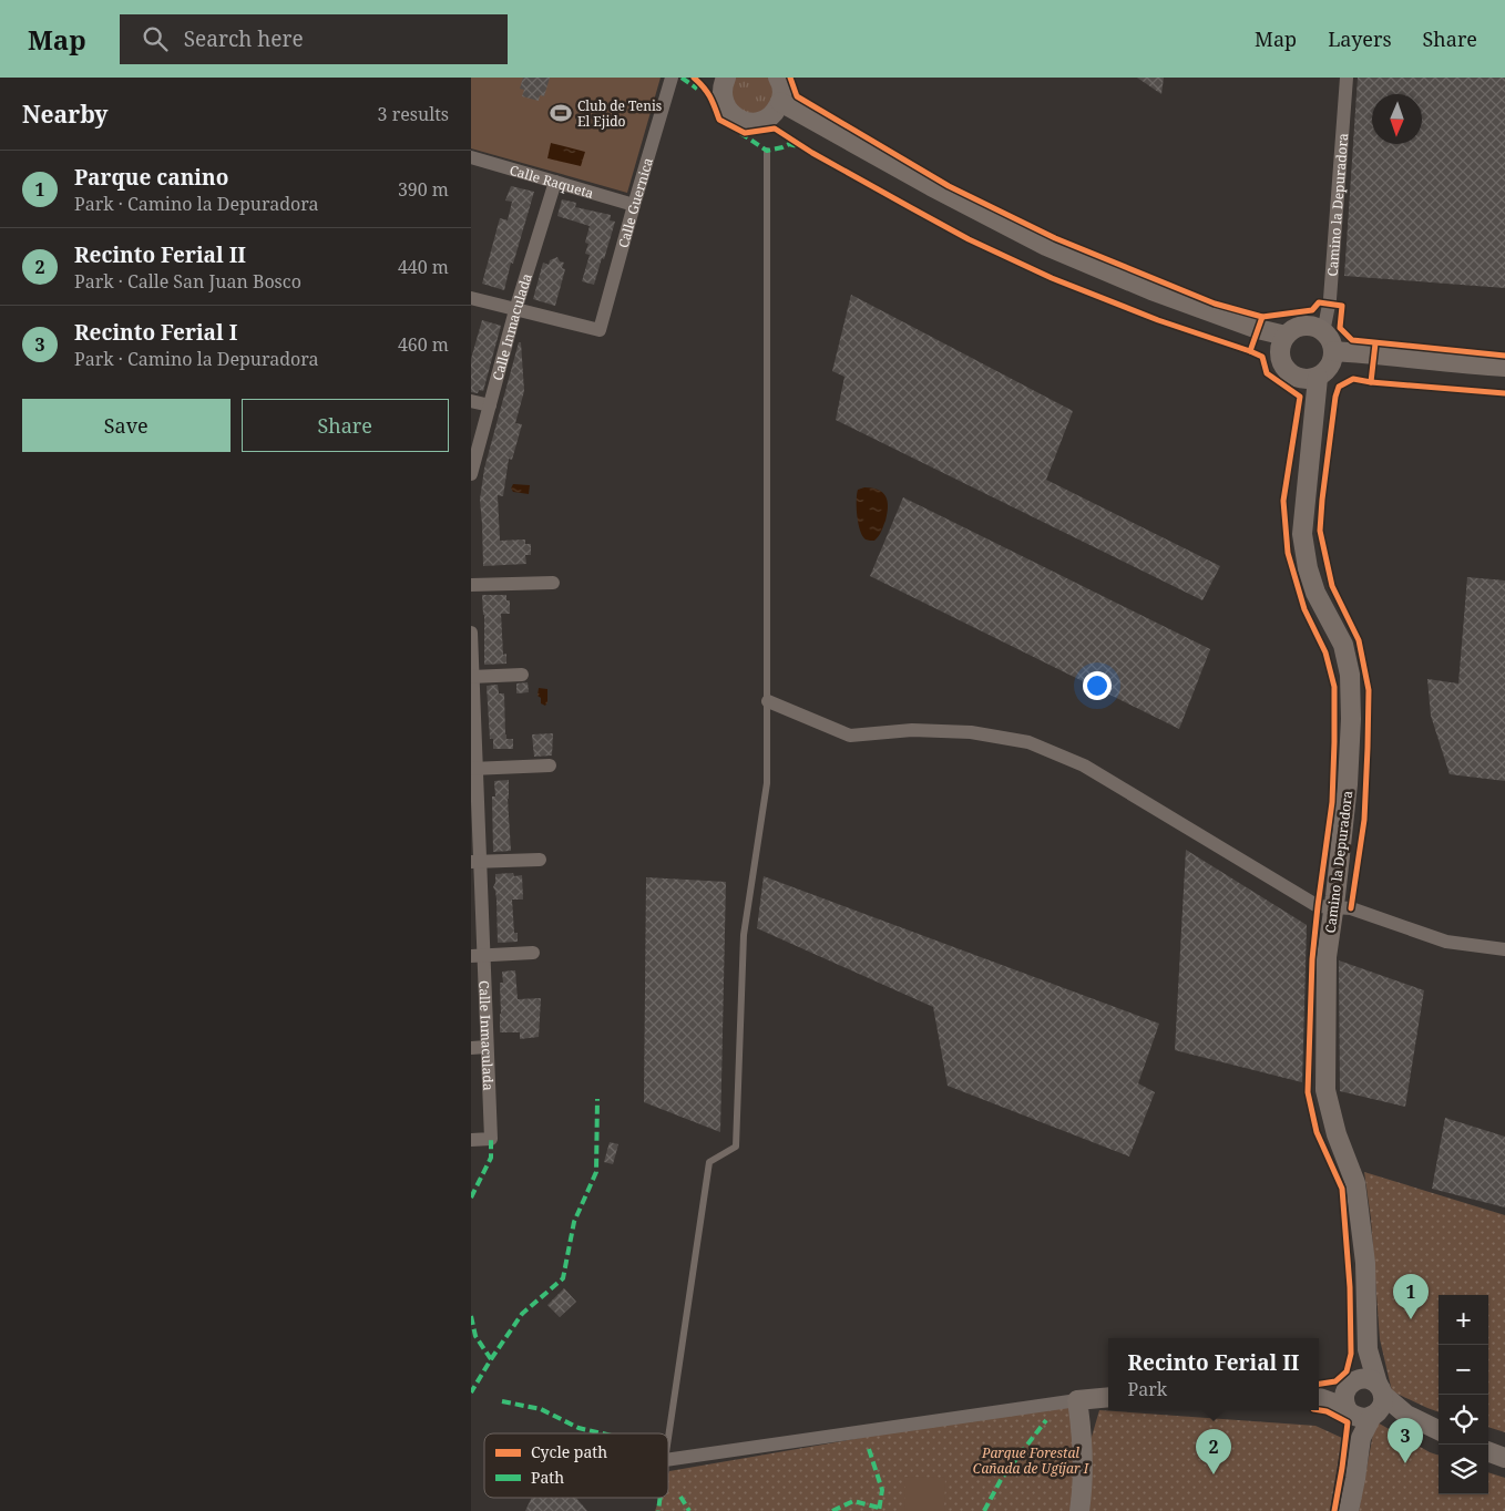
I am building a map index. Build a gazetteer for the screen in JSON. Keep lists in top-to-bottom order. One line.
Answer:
{"streets":{"street":["Calle Raqueta","Calle Guernica","Camino la Depuradora","Calle Inmaculada"]},"crossings":[["Calle Raqueta","Calle Guernica"],["Calle Raqueta","Calle Inmaculada"],["Calle Guernica","Calle Inmaculada"]],"parks":["Parque Forestal Cañada de Ugíjar I"],"places":{"sports":["Club de Tenis El Ejido"]},"legend":["Cycle path","Path"],"north":"bottom","page":{"header":"Map","search":"Search here","nav":["Map","Layers","Share"],"heading":["Nearby","3 results"],"list":[{"mark":"1","name":"Parque canino","note":"Park · Camino la Depuradora","value":"390 m"},{"mark":"2","name":"Recinto Ferial II","note":"Park · Calle San Juan Bosco","value":"440 m"},{"mark":"3","name":"Recinto Ferial I","note":"Park · Camino la Depuradora","value":"460 m"}],"buttons":["Save","Share"],"pins":["1","3","2"],"map_buttons":["+","−"],"popup":["Recinto Ferial II","Park"]}}
